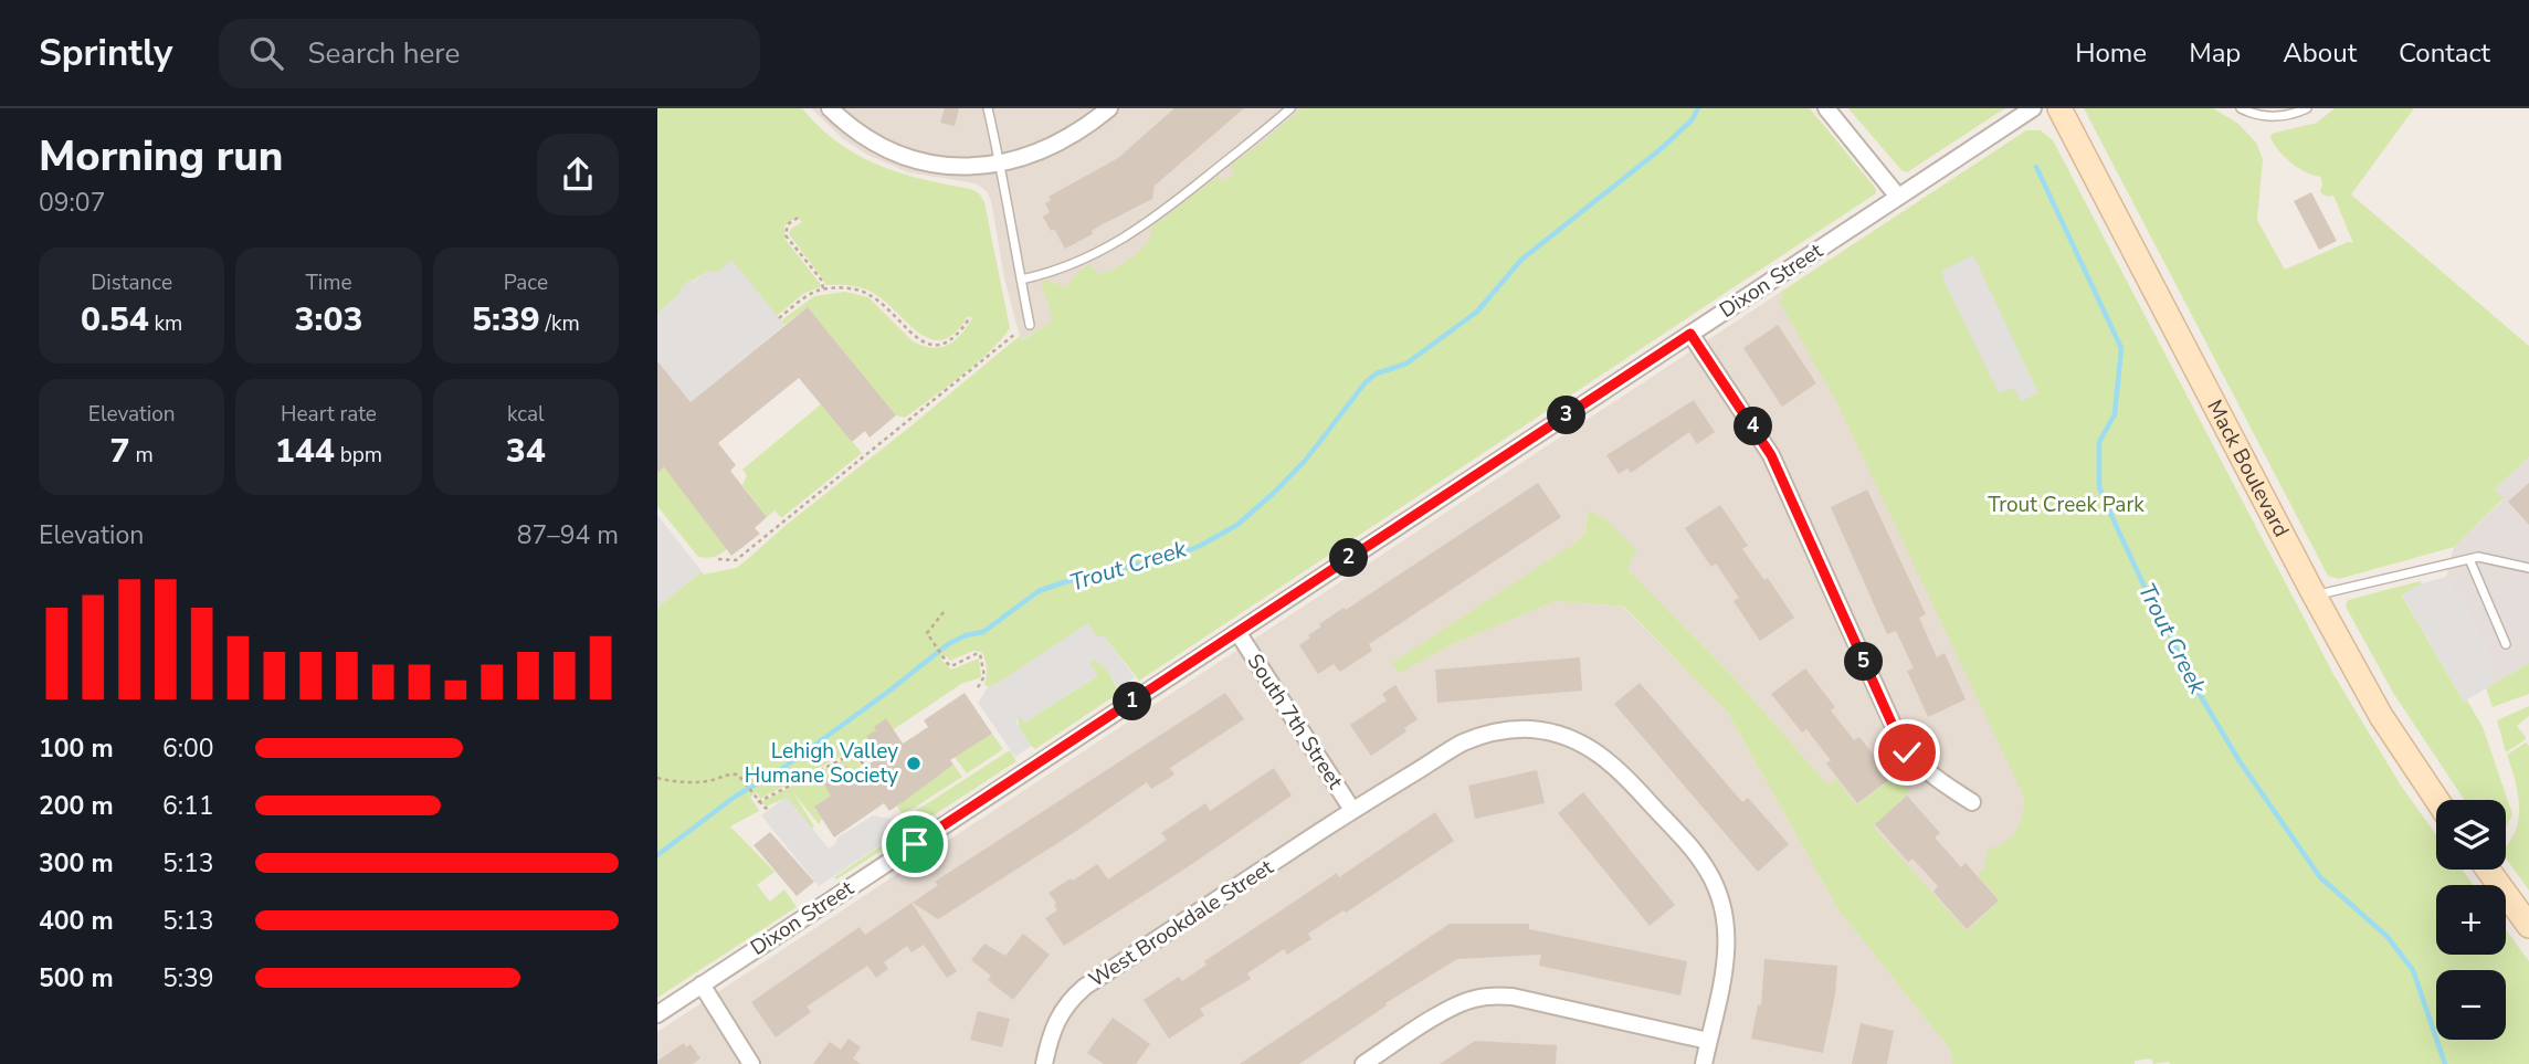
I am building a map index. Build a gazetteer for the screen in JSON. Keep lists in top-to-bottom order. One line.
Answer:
{"streets":{"main road":["Mack Boulevard"],"street":["Dixon Street","South 7th Street","West Brookdale Street"]},"crossings":[["Dixon Street","South 7th Street"],["South 7th Street","West Brookdale Street"]],"water":["Trout Creek"],"parks":["Trout Creek Park"],"places":["Lehigh Valley Humane Society"],"page":{"header":"Sprintly","search":"Search here","nav":["Home","Map","About","Contact"],"heading":["Morning run","09:07"],"stats":[["Distance","0.54 km"],["Time","3:03"],["Pace","5:39 /km"],["Elevation","7 m"],["Heart rate","144 bpm"],["kcal","34"]],"pins":["3","4","2","5","1"],"chart":["Elevation","87–94 m"],"list":[{"name":"100 m","note":"6:00"},{"name":"200 m","note":"6:11"},{"name":"300 m","note":"5:13"},{"name":"400 m","note":"5:13"},{"name":"500 m","note":"5:39"}],"map_buttons":["+","−"]}}
